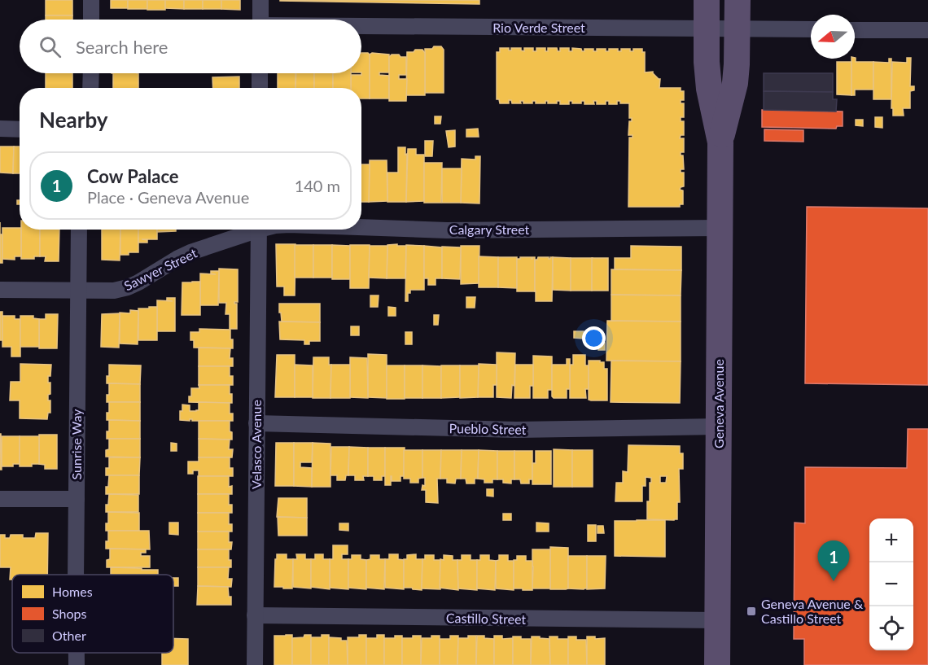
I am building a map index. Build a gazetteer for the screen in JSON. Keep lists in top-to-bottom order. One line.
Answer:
{"streets":{"main road":["Geneva Avenue"],"street":["Rio Verde Street","Calgary Street","Sawyer Street","Pueblo Street","Sunrise Way","Velasco Avenue","Castillo Street"]},"crossings":[["Rio Verde Street","Geneva Avenue"],["Calgary Street","Geneva Avenue"],["Sawyer Street","Sunrise Way"],["Geneva Avenue","Pueblo Street"],["Geneva Avenue","Castillo Street"],["Pueblo Street","Velasco Avenue"],["Velasco Avenue","Castillo Street"]],"places":{"transit":["Geneva Avenue & Castillo Street"]},"legend":["Homes","Shops","Other"],"north":"left","page":{"search":"Search here","heading":"Nearby","list":[{"mark":"1","name":"Cow Palace","note":"Place · Geneva Avenue","value":"140 m"}],"map_buttons":["+","−"],"pins":"1"}}
